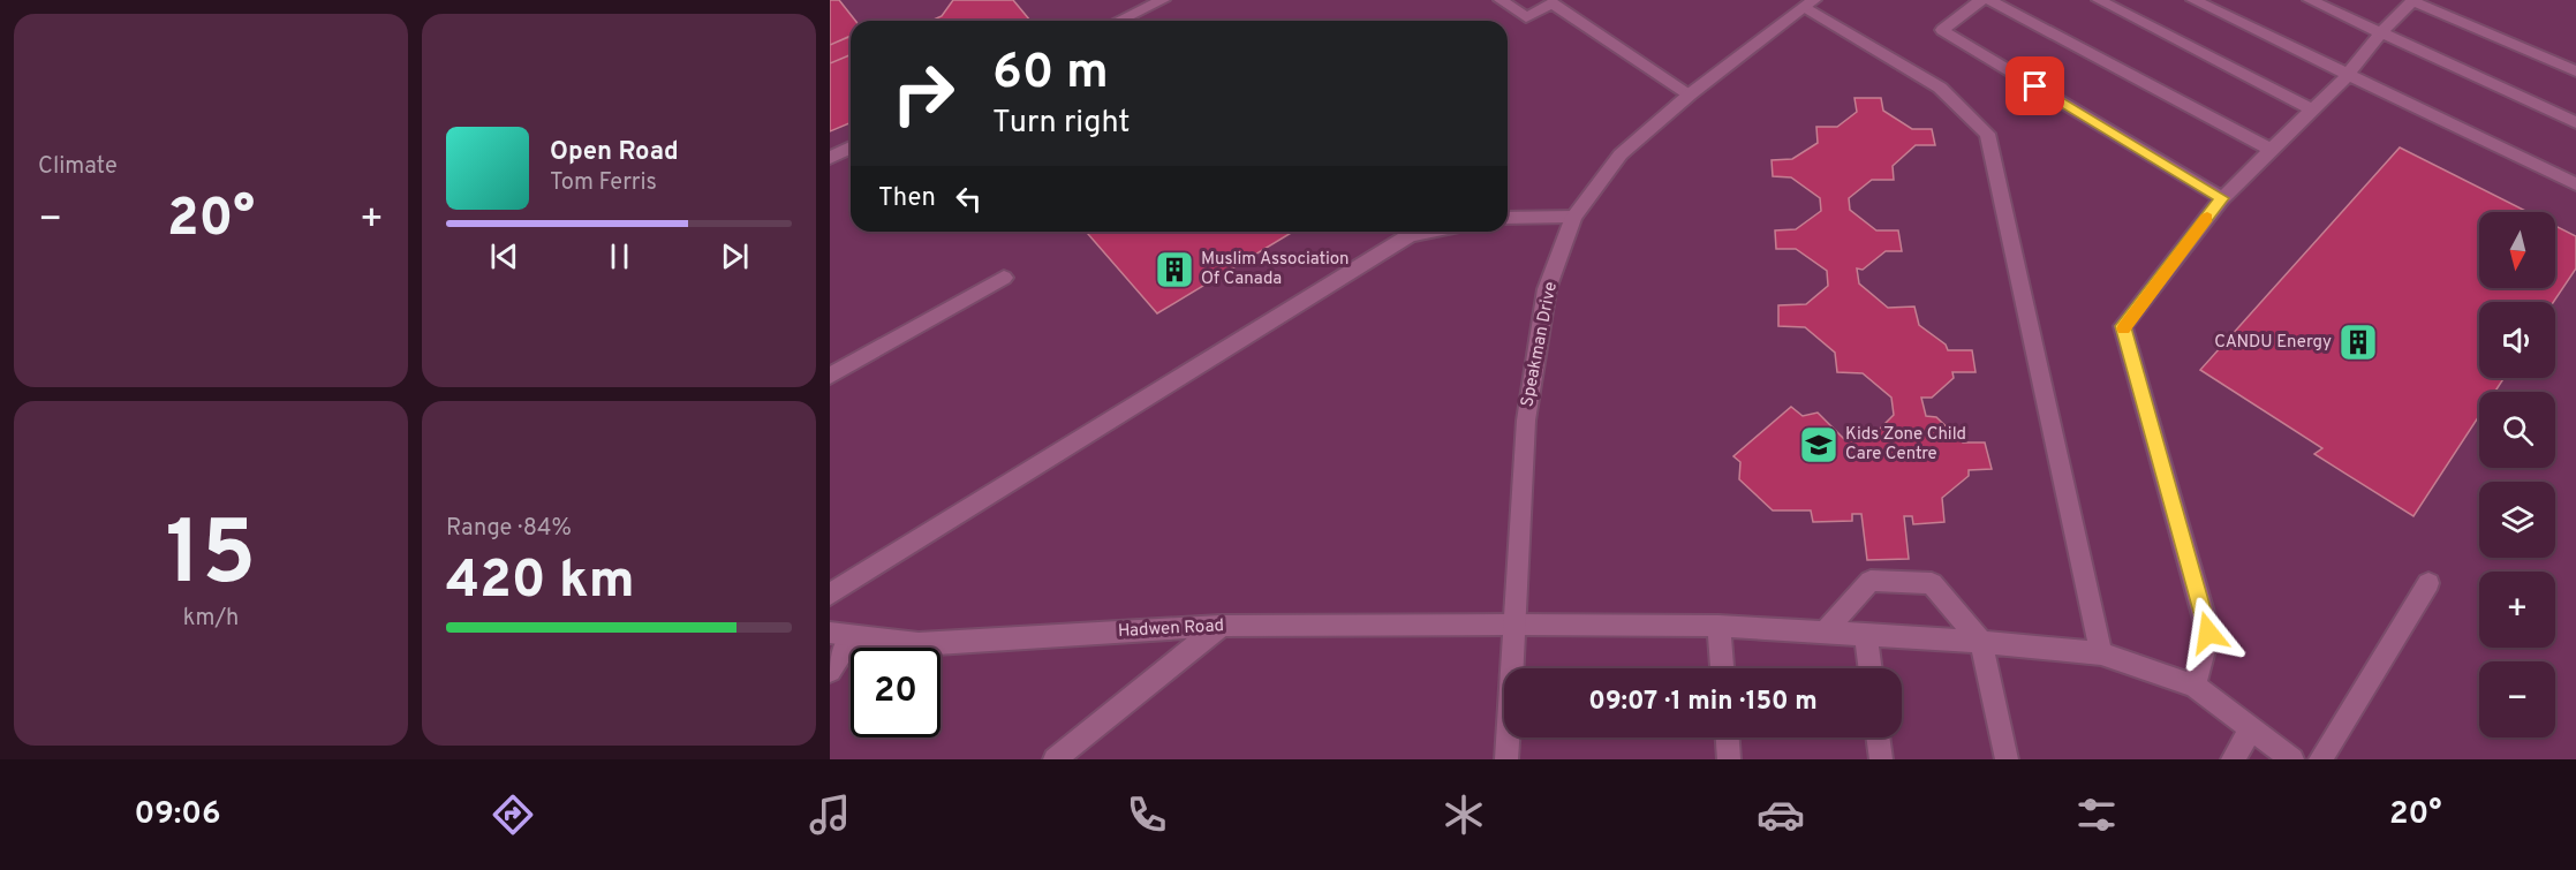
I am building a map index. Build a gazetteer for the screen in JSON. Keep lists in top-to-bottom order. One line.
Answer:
{"streets":{"street":["Speakman Drive","Hadwen Road"]},"crossings":[["Speakman Drive","Hadwen Road"]],"places":{"building":["Muslim Association Of Canada","CANDU Energy"],"school or university":["Kids Zone Child Care Centre"]},"north":"bottom","page":{"tile":["Climate",["15","km/h"],["Range · 84%","420 km"]],"turn":["60 m","Turn right"],"song":["Open Road","Tom Ferris"],"then":"Then","heat":["−","20°","+"],"map_buttons":["+","−"],"limit":"20","trip":"09:07 · 1 min · 150 m","tabs":["09:06","20°"]}}
